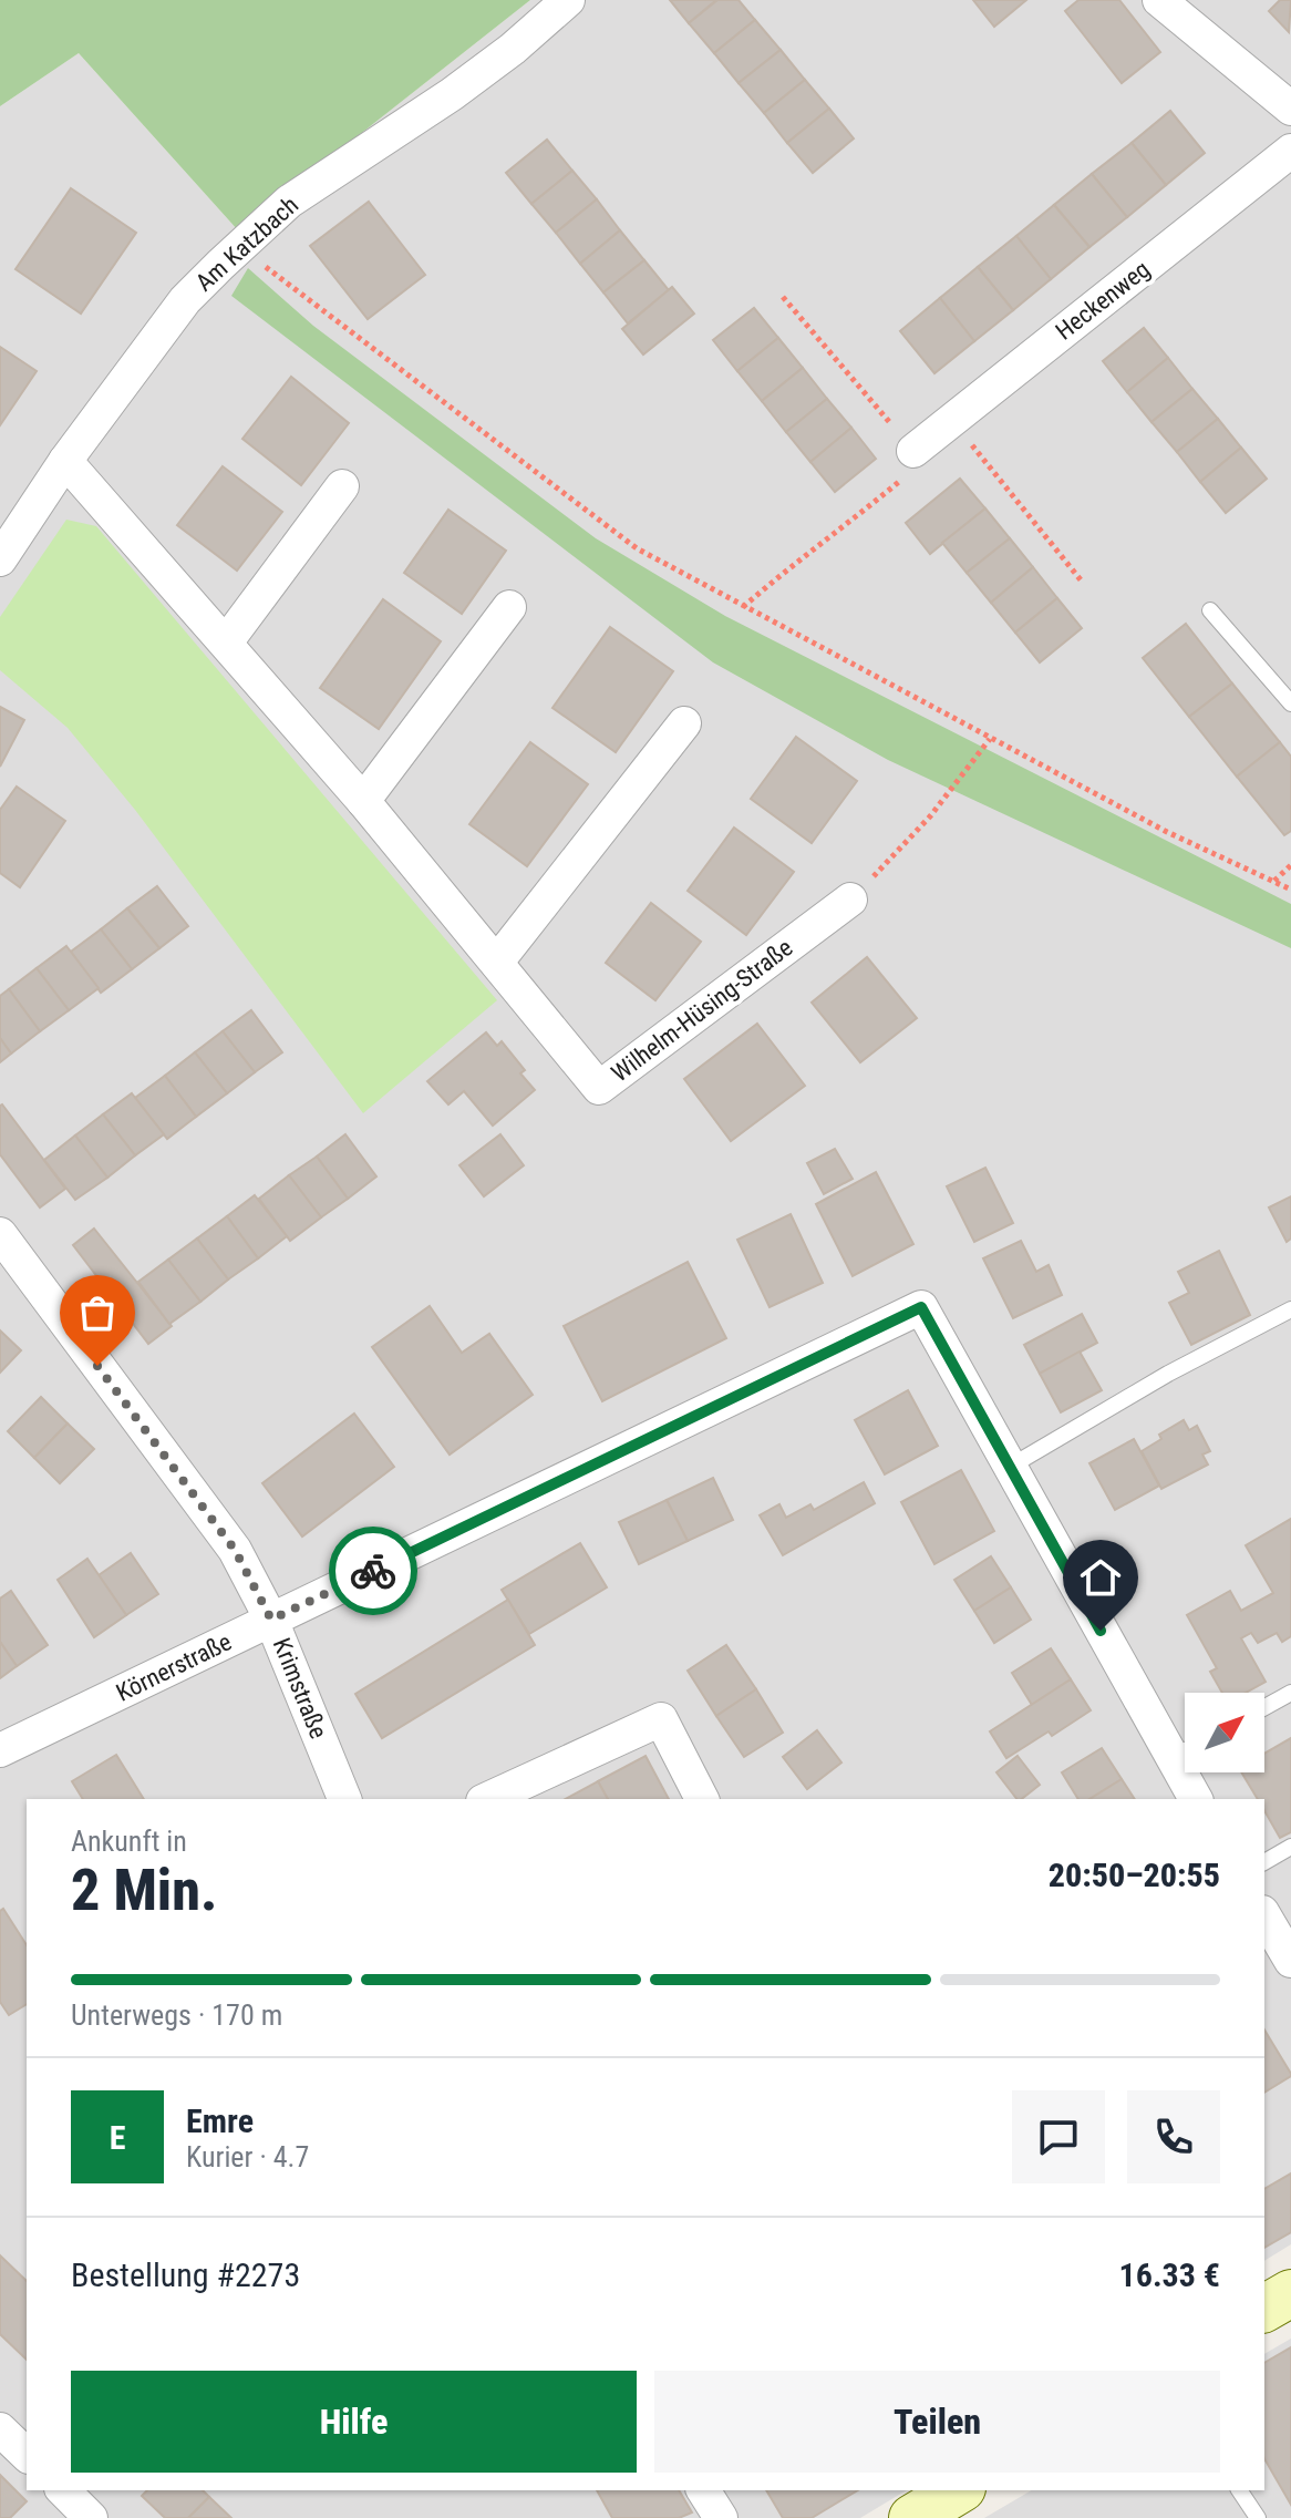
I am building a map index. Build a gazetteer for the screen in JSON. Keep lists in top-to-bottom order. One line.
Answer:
{"streets":{"street":["Am Katzbach","Heckenweg","Wilhelm-Hüsing-Straße","Körnerstraße","Krimstraße"]},"crossings":[["Am Katzbach","Wilhelm-Hüsing-Straße"],["Körnerstraße","Krimstraße"]],"north":"top right","page":{"heading":["2 Min.","Ankunft in","20:50–20:55"],"panel":["Emre","Kurier · 4.7","Bestellung #2273","16.33 €"],"bar":"Unterwegs · 170 m","round":"E","buttons":["Hilfe","Teilen"]}}
